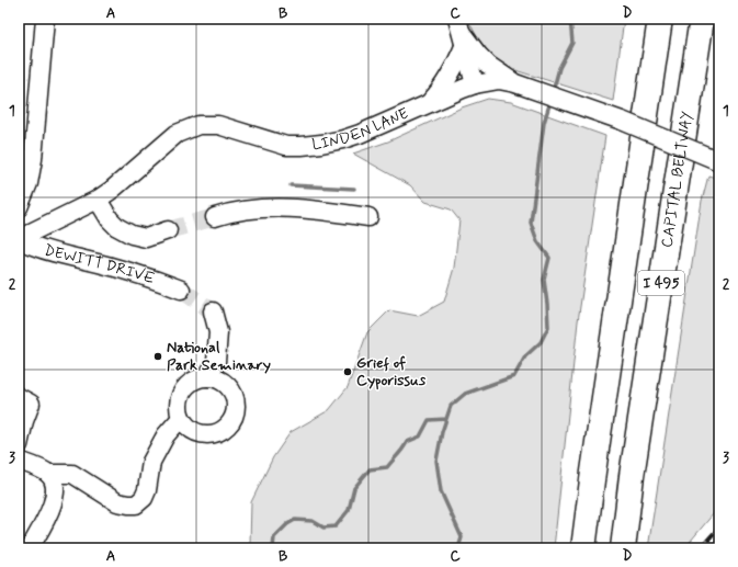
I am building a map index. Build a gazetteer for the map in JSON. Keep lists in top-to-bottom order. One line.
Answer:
{"streets":{"highway":["CAPITAL BELTWAY","I 495"],"street":["LINDEN LANE","DEWITT DRIVE"]},"crossings":[["LINDEN LANE","DEWITT DRIVE"]],"places":["National Park Seminary","Grief of Cyporissus"],"grid":{"columns":["A","B","C","D"],"rows":["1","2","3"]}}
